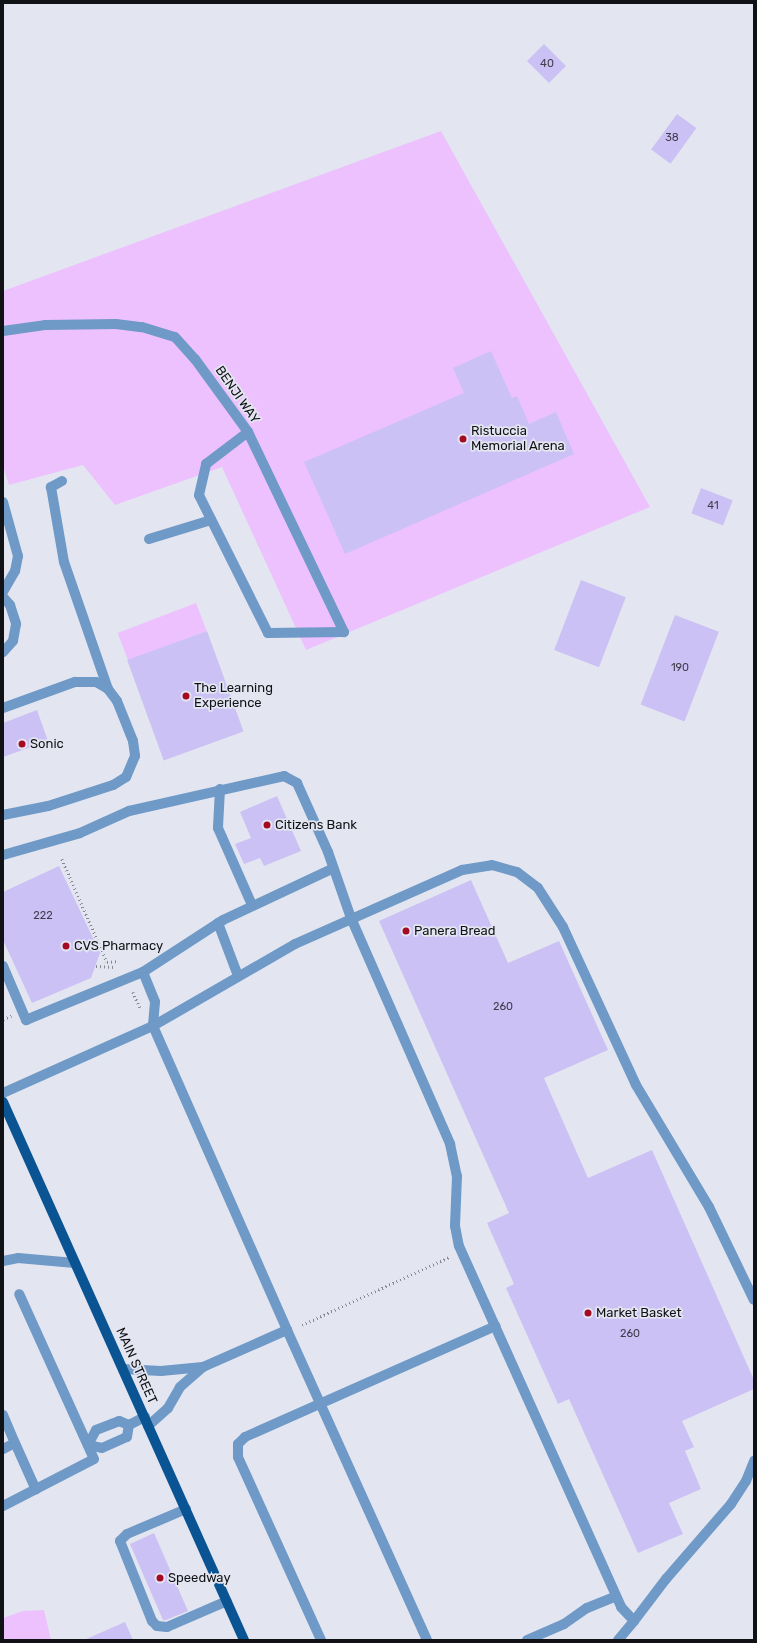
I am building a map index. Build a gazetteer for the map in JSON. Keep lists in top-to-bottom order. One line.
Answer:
{"streets":{"main road":["MAIN STREET"],"street":["BENJI WAY"]},"places":["Ristuccia Memorial Arena","The Learning Experience","Sonic","Citizens Bank","Panera Bread","CVS Pharmacy","Market Basket","Speedway"],"house_numbers":["40","38","41","190","222","260","260"]}
